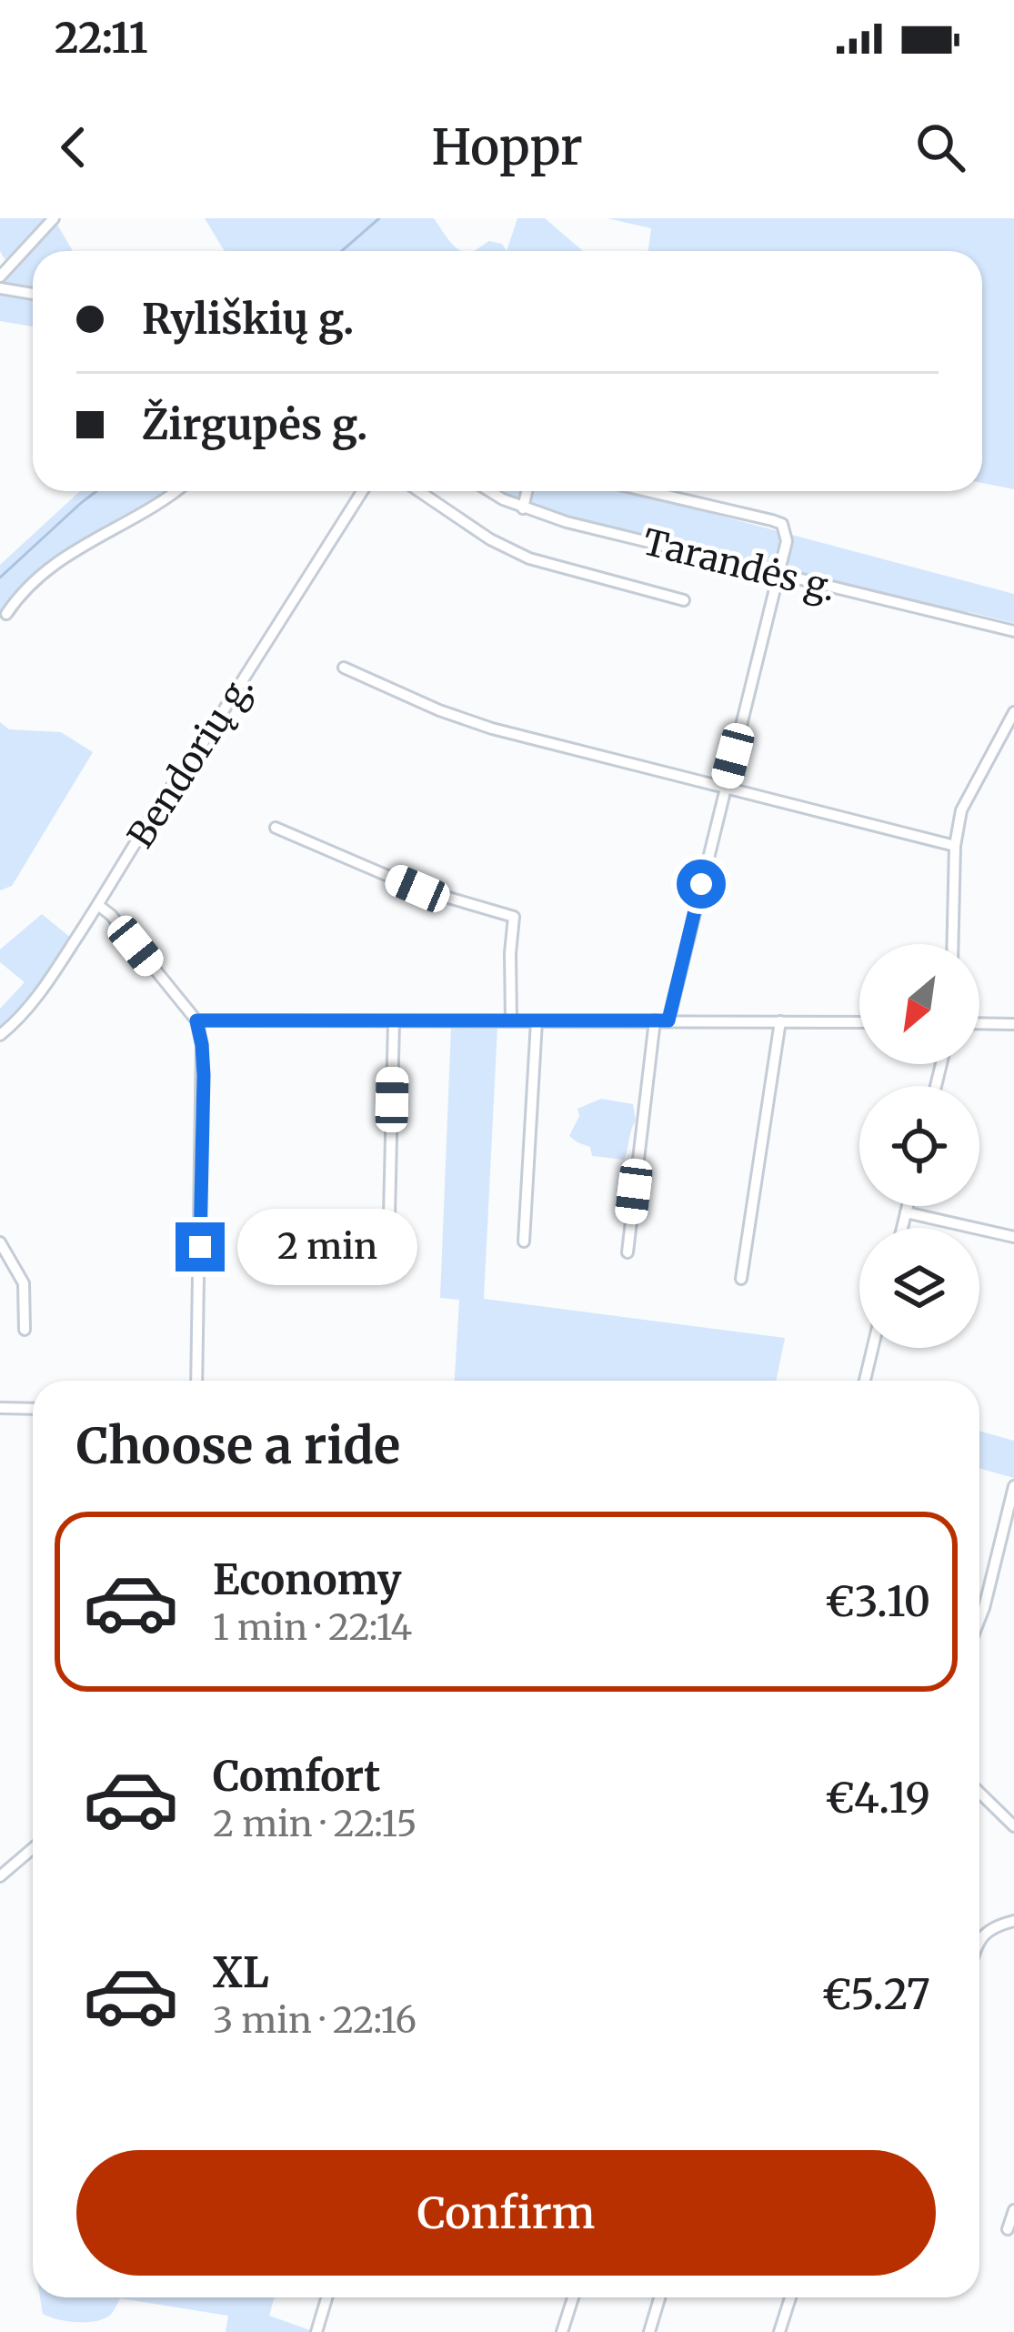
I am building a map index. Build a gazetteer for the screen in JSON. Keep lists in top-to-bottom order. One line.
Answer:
{"streets":{"street":["Tarandės g.","Bendorių g."]},"north":"bottom left","page":{"status":"22:11","header":"Hoppr","banner":["Ryliškių g.","Žirgupės g."],"bubble":"2 min","heading":"Choose a ride","list":[{"name":"Economy","note":"1 min · 22:14","value":"€3.10"},{"name":"Comfort","note":"2 min · 22:15","value":"€4.19"},{"name":"XL","note":"3 min · 22:16","value":"€5.27"}],"buttons":"Confirm"}}
